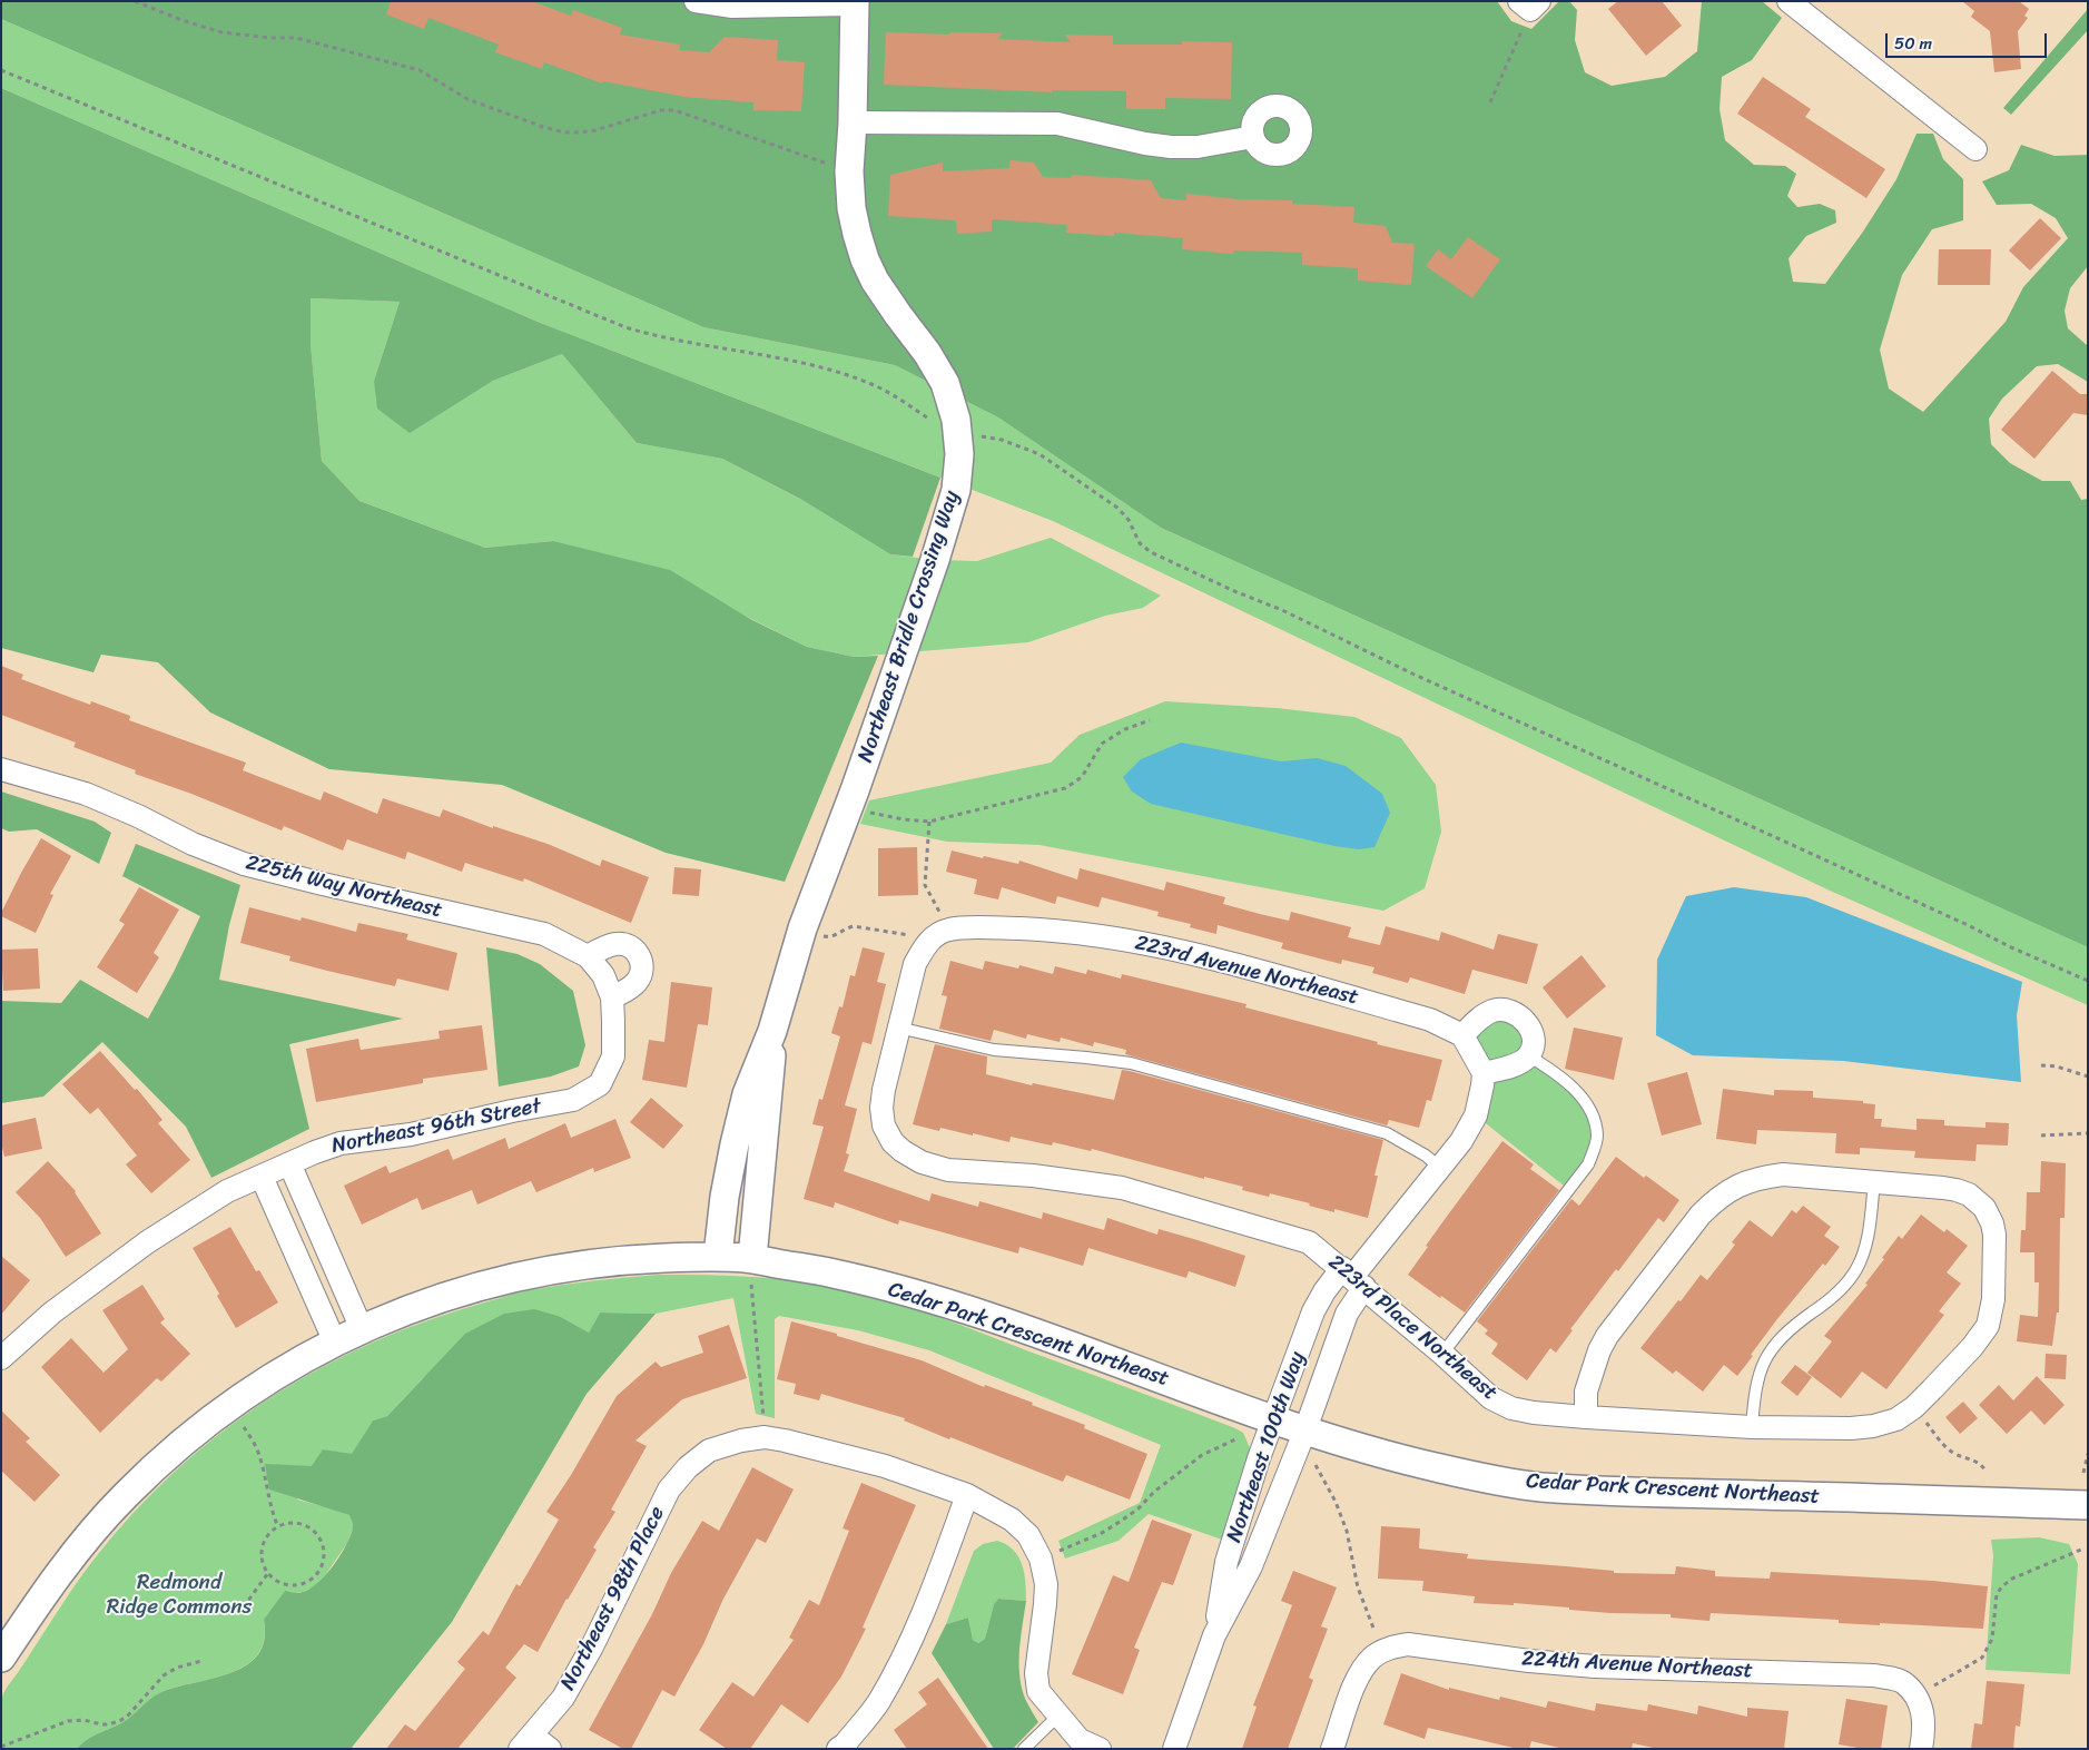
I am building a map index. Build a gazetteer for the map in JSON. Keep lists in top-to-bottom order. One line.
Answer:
{"streets":{"street":["Northeast Bridle Crossing Way","225th Way Northeast","223rd Avenue Northeast","Northeast 96th Street","223rd Place Northeast","Cedar Park Crescent Northeast","Northeast 100th Way","Northeast 98th Place","224th Avenue Northeast"]},"crossings":[["Northeast Bridle Crossing Way","Cedar Park Crescent Northeast"],["225th Way Northeast","Northeast 96th Street"],["223rd Avenue Northeast","Northeast 100th Way"],["223rd Place Northeast","Northeast 100th Way"],["Cedar Park Crescent Northeast","Northeast 100th Way"]],"parks":["Redmond Ridge Commons"],"scale_bar":"50 m"}
